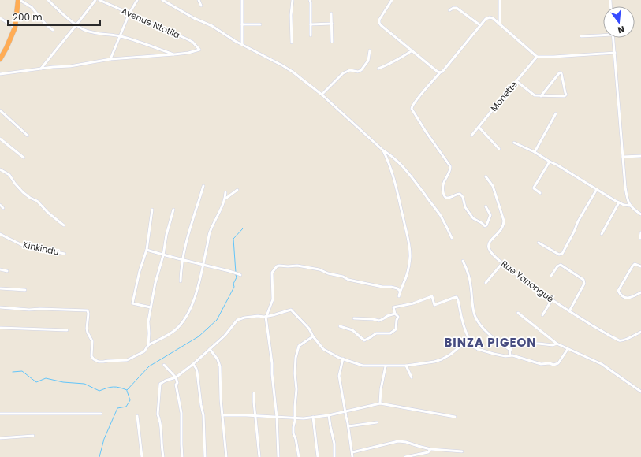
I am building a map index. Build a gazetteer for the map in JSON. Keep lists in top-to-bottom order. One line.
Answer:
{"streets":{"street":["Avenue Ntotila","Monette","Kinkindu","Rue Yanongué"]},"districts":["BINZA PIGEON"],"scale_bar":"200 m","north":"bottom"}
